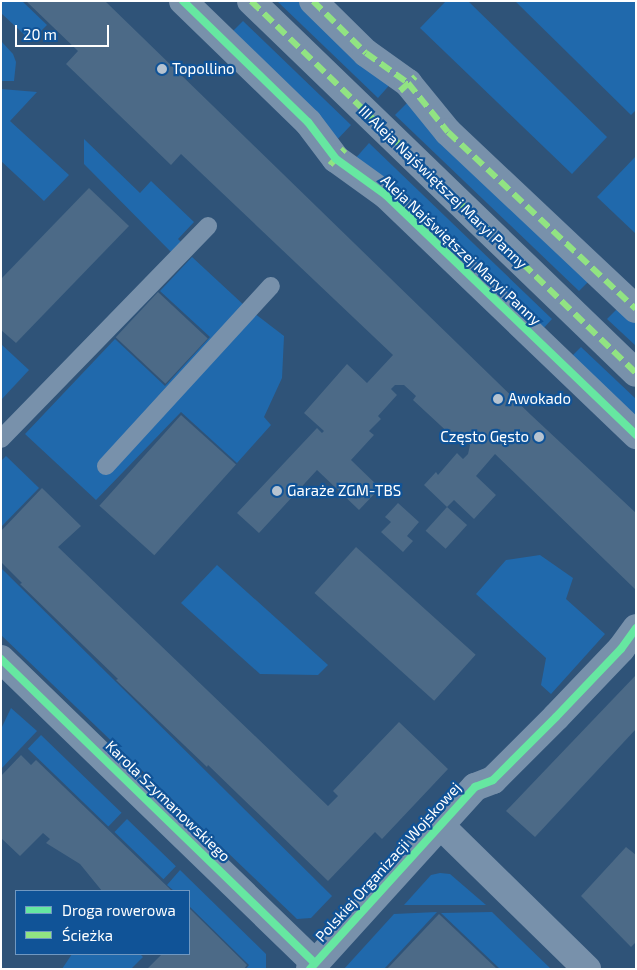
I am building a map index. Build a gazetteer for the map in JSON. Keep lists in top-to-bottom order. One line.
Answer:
{"streets":{"street":["III Aleja Najświętszej Maryi Panny","Aleja Najświętszej Maryi Panny","Karola Szymanowskiego","Polskiej Organizacji Wojskowej"]},"crossings":[["Karola Szymanowskiego","Polskiej Organizacji Wojskowej"]],"places":["Topollino","Awokado","Często Gęsto","Garaże ZGM-TBS"],"legend":["Droga rowerowa","Ścieżka"],"scale_bar":"20 m"}
